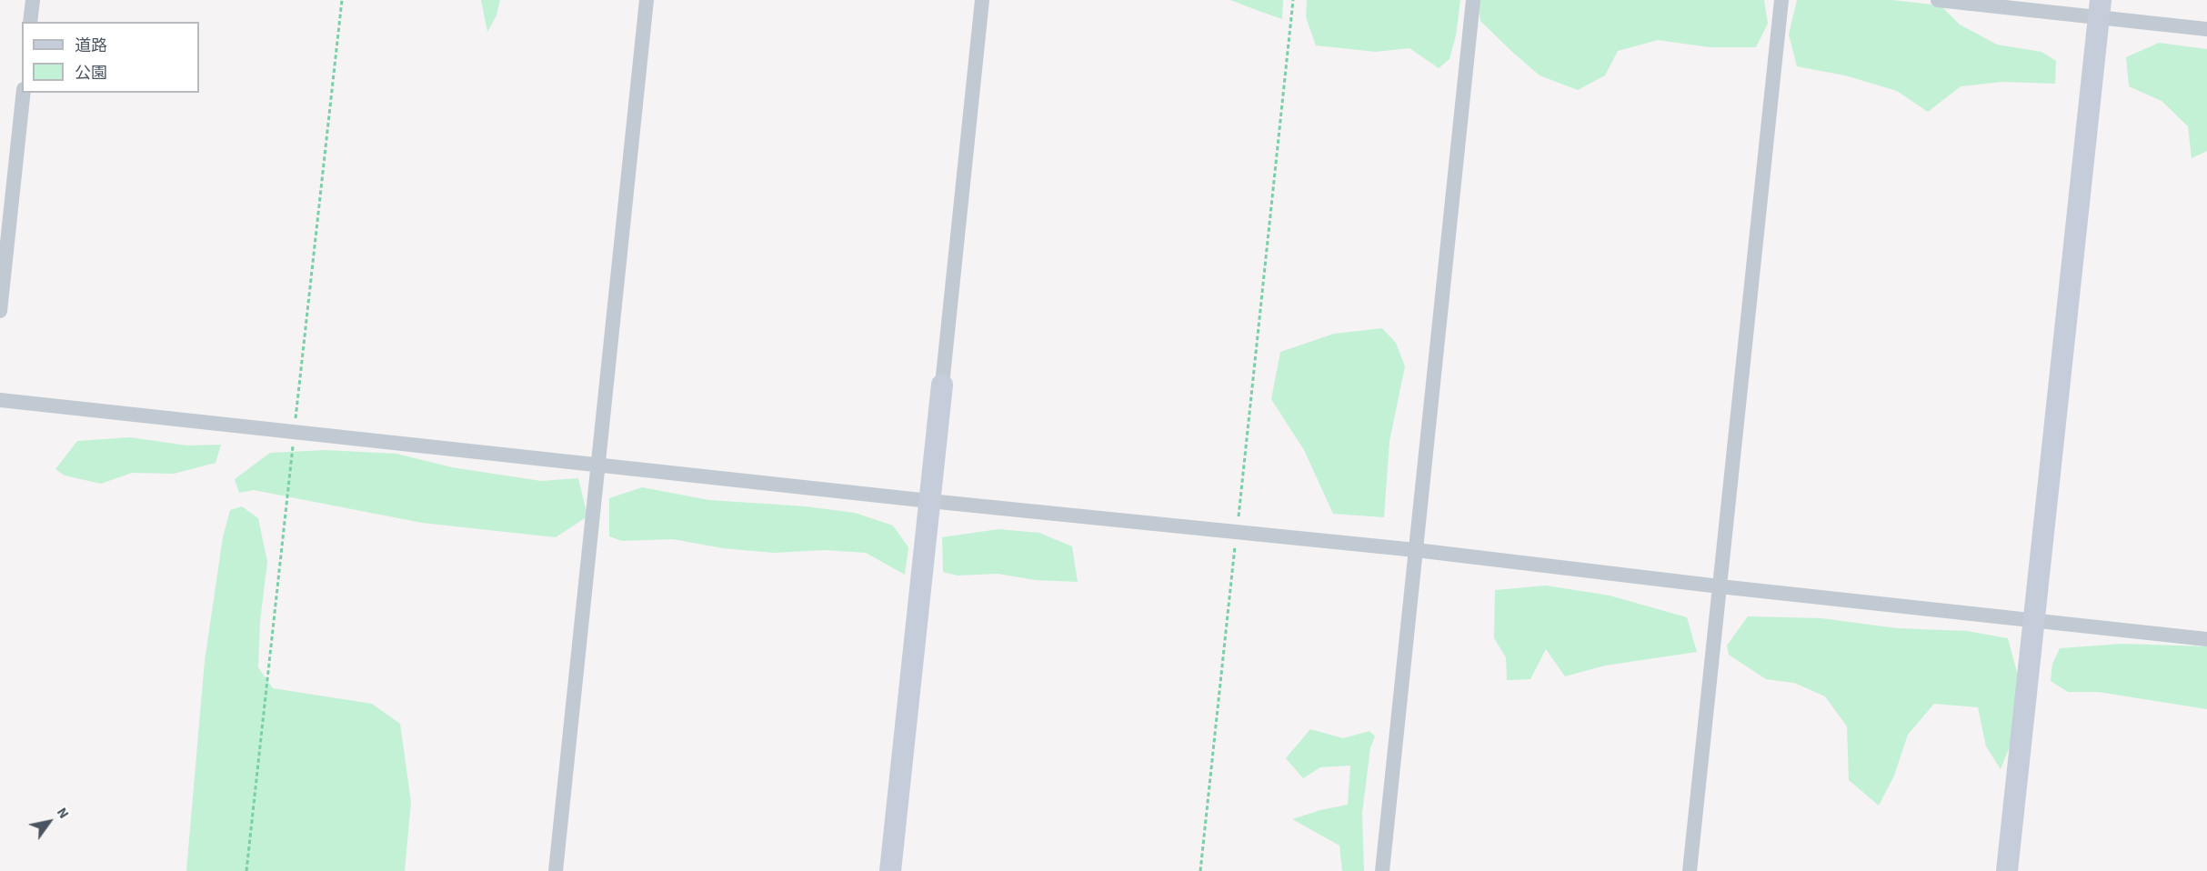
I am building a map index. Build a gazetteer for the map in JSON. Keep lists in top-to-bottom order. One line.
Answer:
{"legend":["道路","公園"],"north":"top right"}
